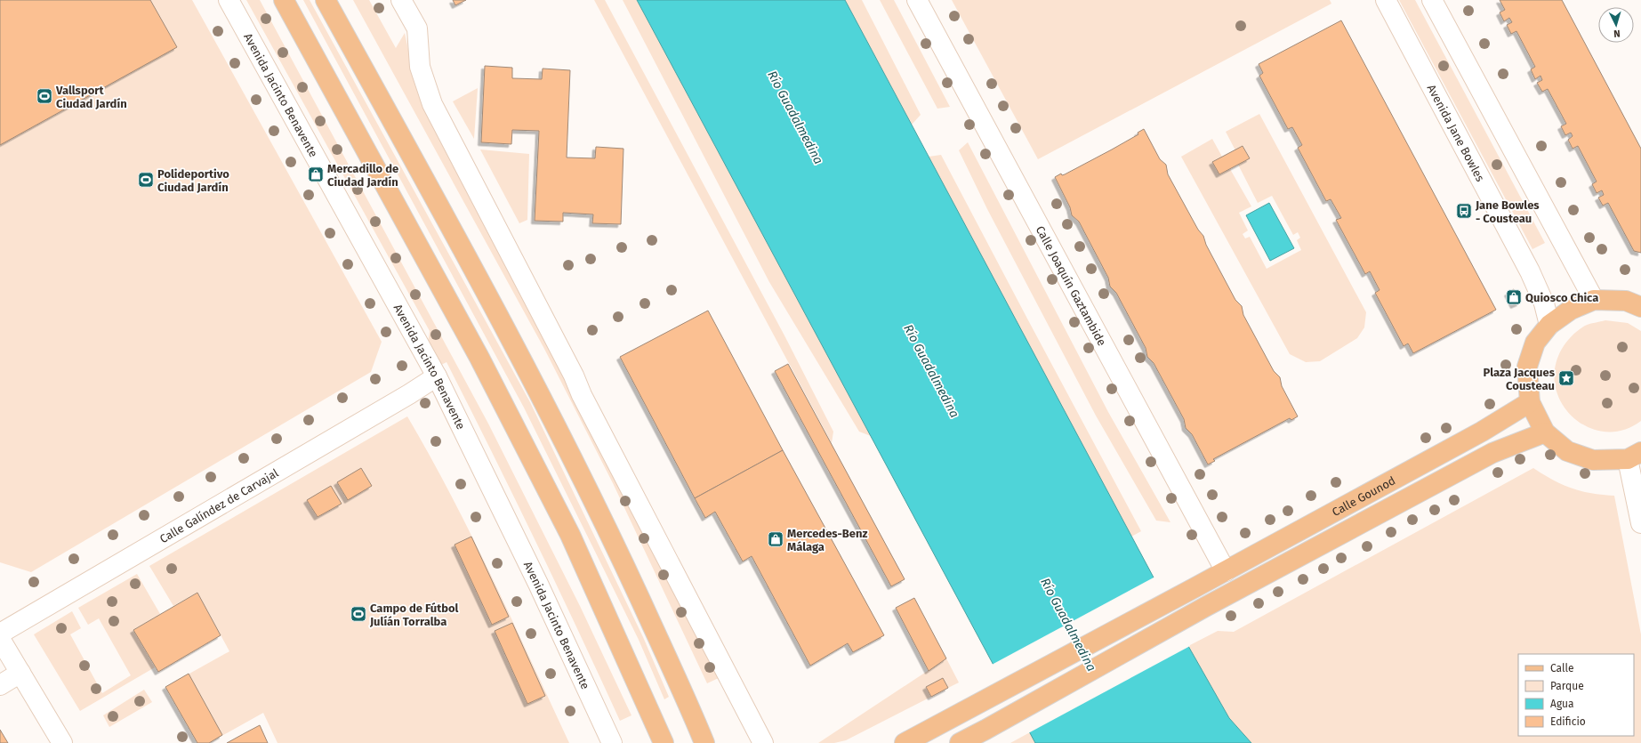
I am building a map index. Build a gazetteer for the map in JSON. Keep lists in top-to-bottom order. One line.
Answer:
{"streets":{"main road":["Calle Gounod"],"street":["Avenida Jacinto Benavente","Avenida Jane Bowles","Calle Joaquín Gaztambide","Calle Galíndez de Carvajal"]},"crossings":[["Avenida Jacinto Benavente","Calle Galíndez de Carvajal"],["Calle Joaquín Gaztambide","Calle Gounod"]],"water":["Río Guadalmedina"],"places":{"sports":["Vallsport Ciudad Jardín","Polideportivo Ciudad Jardín","Campo de Fútbol Julíán Torralba"],"shop":["Mercadillo de Ciudad Jardín","Quiosco Chica","Mercedes-Benz Málaga"],"bus stop":["Jane Bowles - Cousteau"],"place":["Plaza Jacques Cousteau"]},"legend":["Calle","Parque","Agua","Edificio"],"north":"bottom"}
